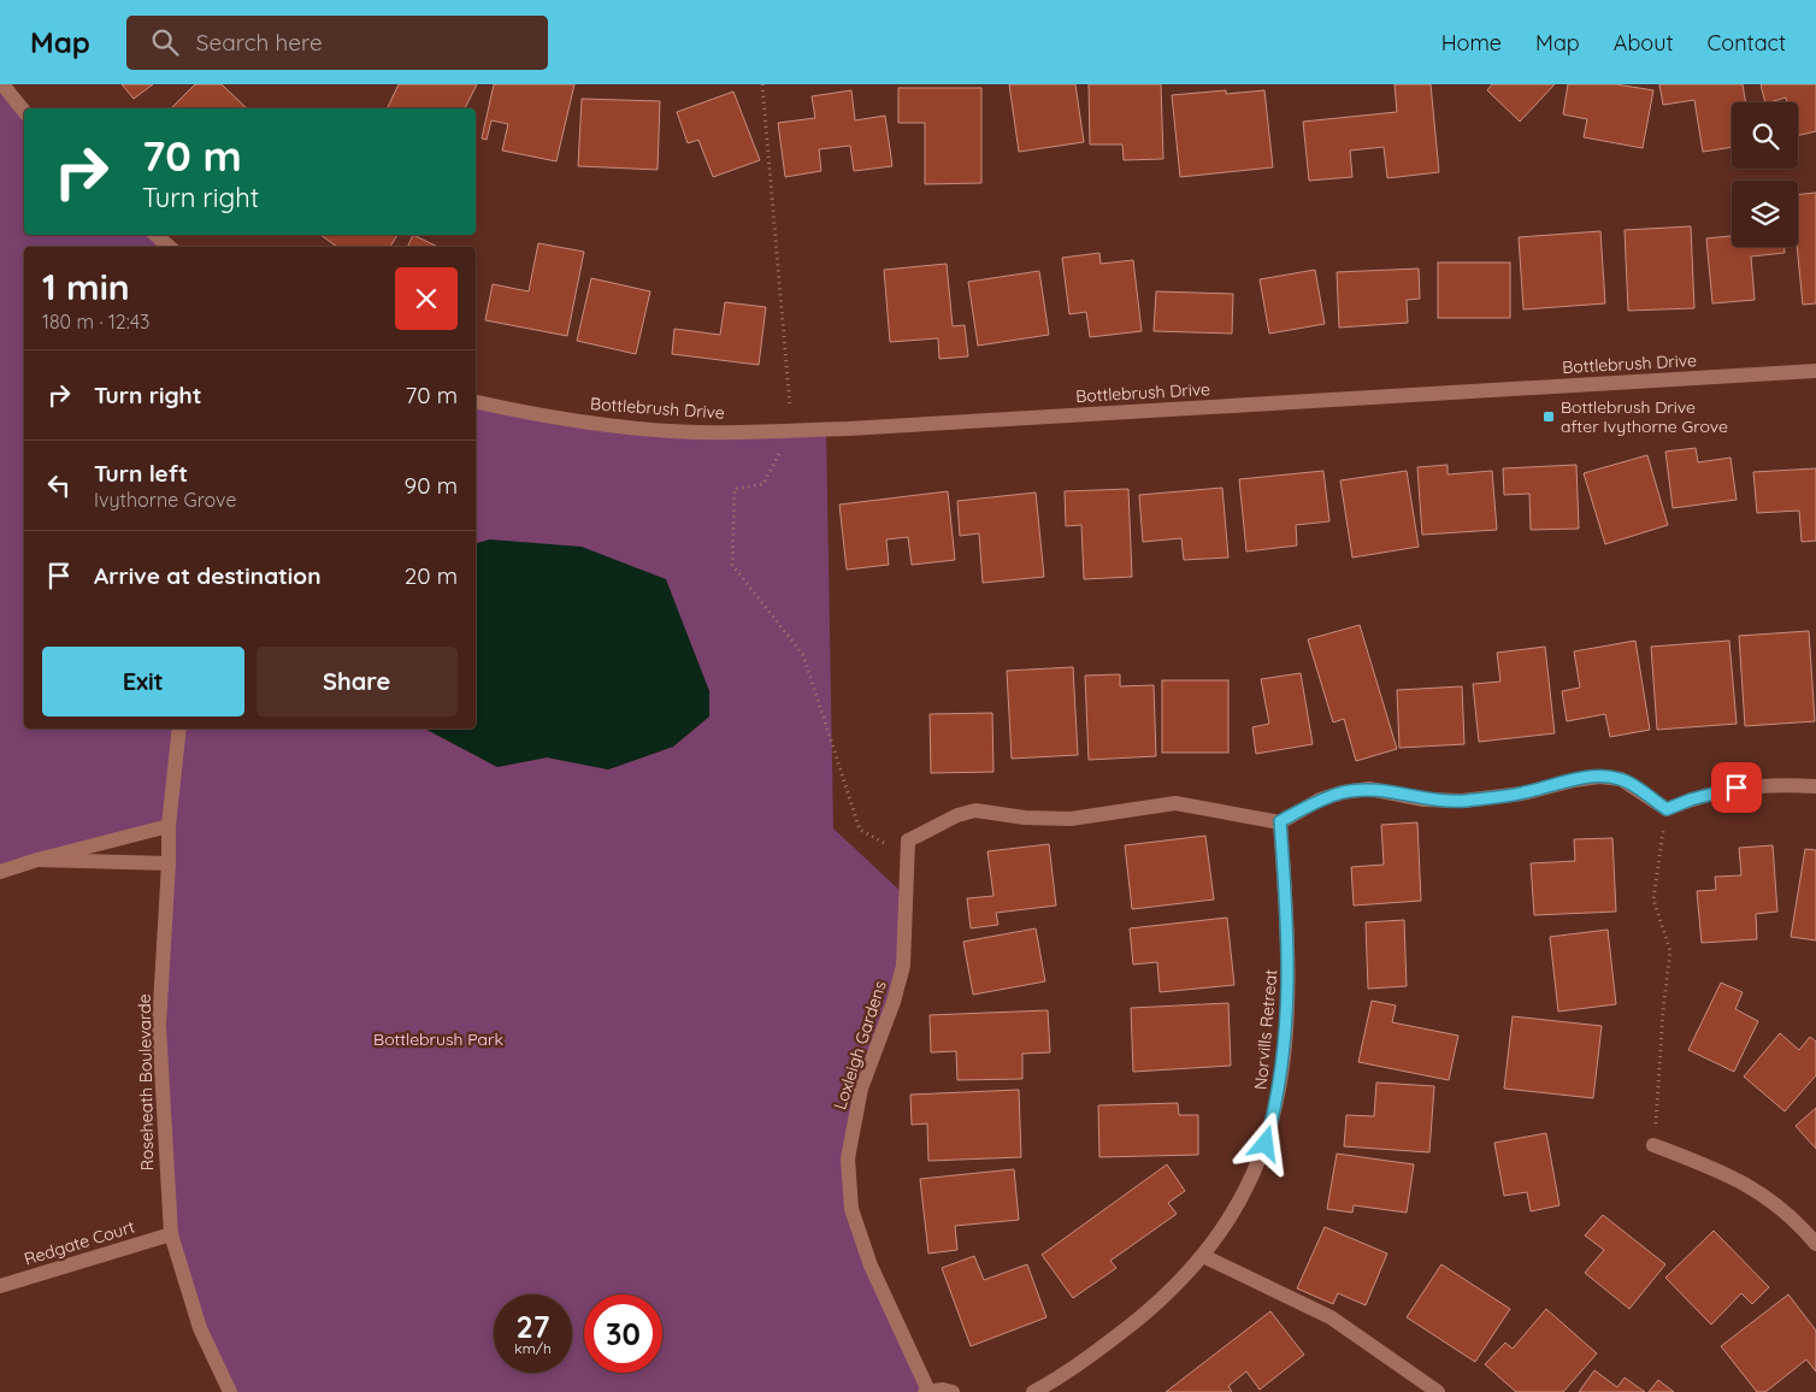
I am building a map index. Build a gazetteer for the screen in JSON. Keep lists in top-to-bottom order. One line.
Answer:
{"streets":{"street":["Bottlebrush Drive","Norvills Retreat","Loxleigh Gardens","Roseheath Boulevarde","Redgate Court"]},"crossings":[["Roseheath Boulevarde","Redgate Court"]],"parks":["Bottlebrush Park"],"places":{"transit":["Bottlebrush Drive after Ivythorne Grove"]},"page":{"header":"Map","search":"Search here","nav":["Home","Map","About","Contact"],"turn":["70 m","Turn right"],"heading":["1 min","180 m · 12:43"],"list":[{"name":"Turn right","value":"70 m"},{"name":"Turn left","note":"Ivythorne Grove","value":"90 m"},{"name":"Arrive at destination","value":"20 m"}],"buttons":["Exit","Share"],"speed":"27 km/h","limit":"30"}}
